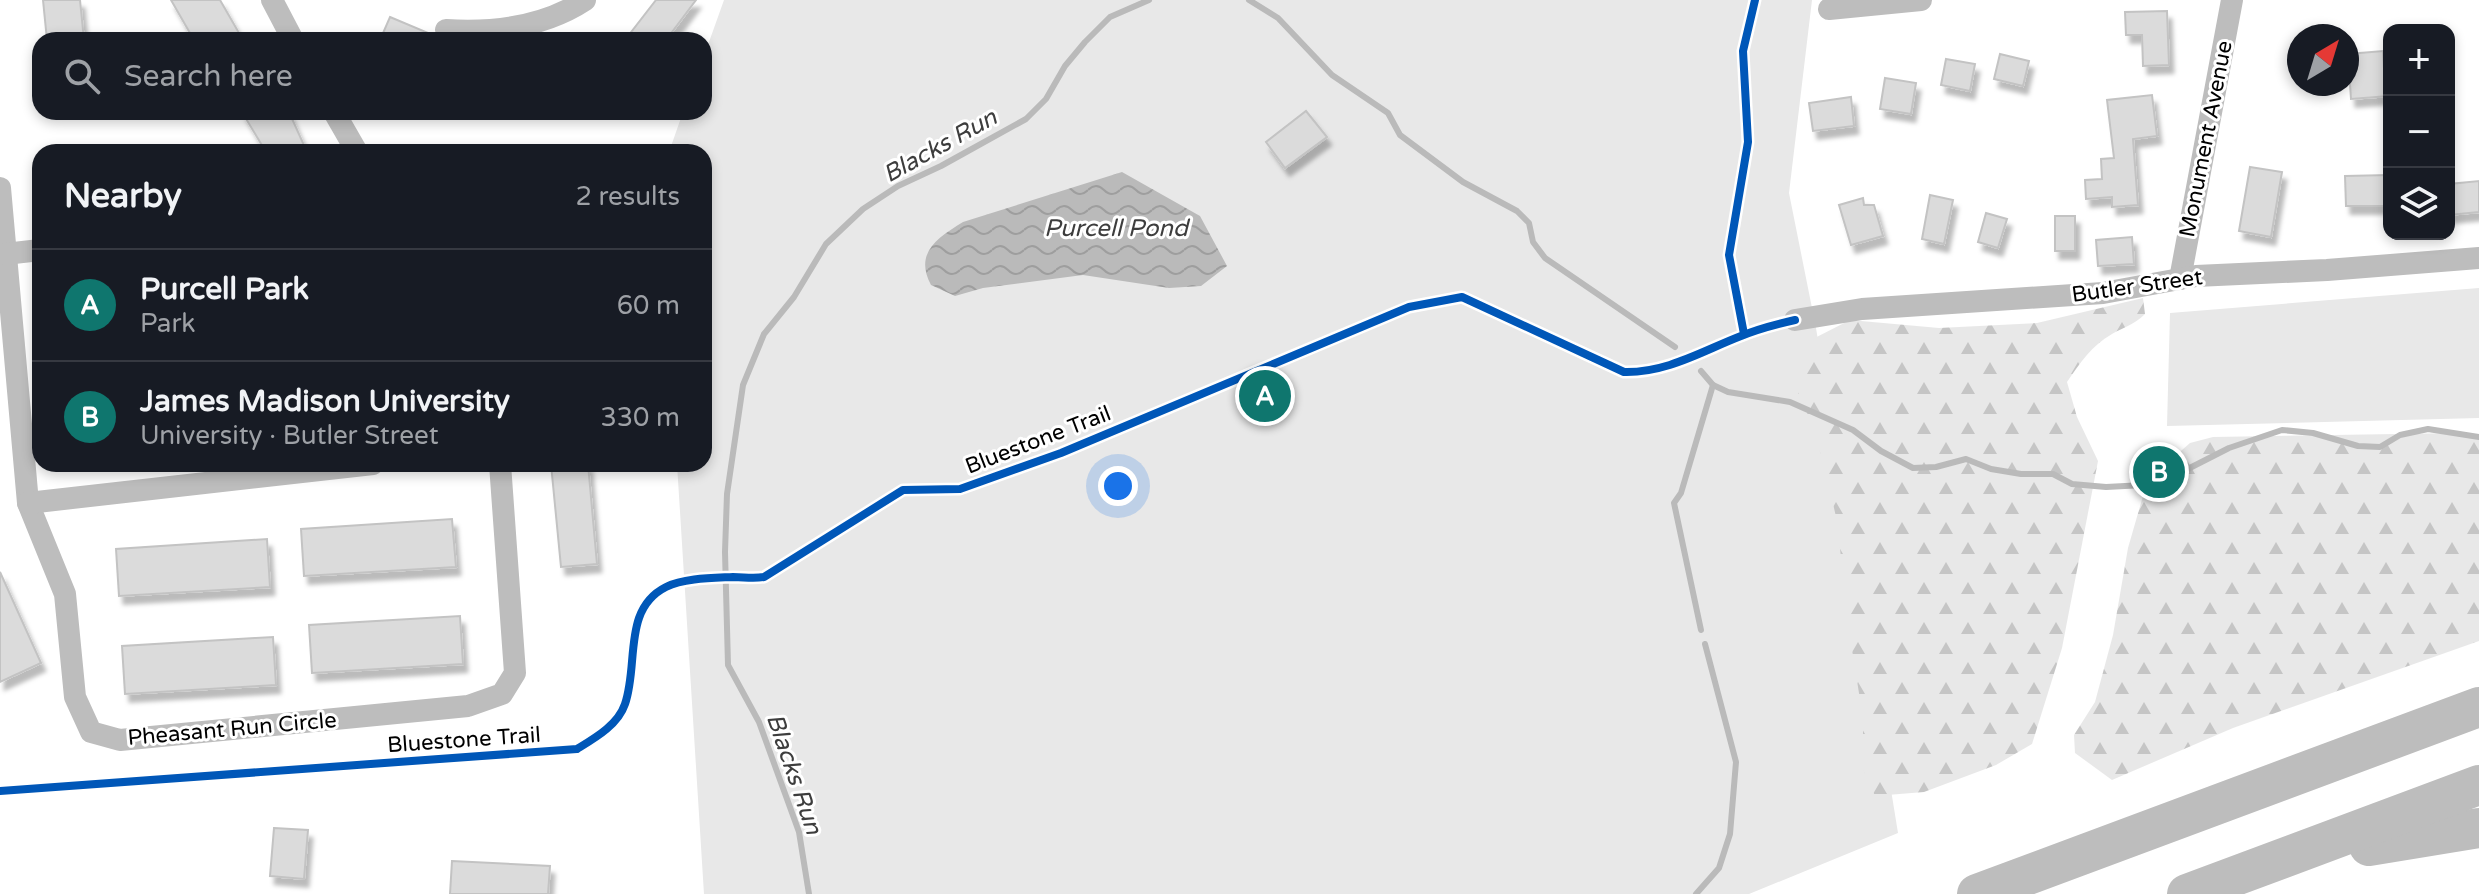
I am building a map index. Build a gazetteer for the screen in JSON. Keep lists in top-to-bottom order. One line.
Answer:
{"streets":{"street":["Monument Avenue","Butler Street","Pheasant Run Circle"],"cycle path":["Bluestone Trail"]},"crossings":[["Monument Avenue","Butler Street"]],"water":["Blacks Run","Purcell Pond"],"north":"top right","page":{"map_buttons":["+","−"],"search":"Search here","heading":["Nearby","2 results"],"list":[{"mark":"A","name":"Purcell Park","note":"Park","value":"60 m"},{"mark":"B","name":"James Madison University","note":"University · Butler Street","value":"330 m"}],"pins":["A","B"]}}
